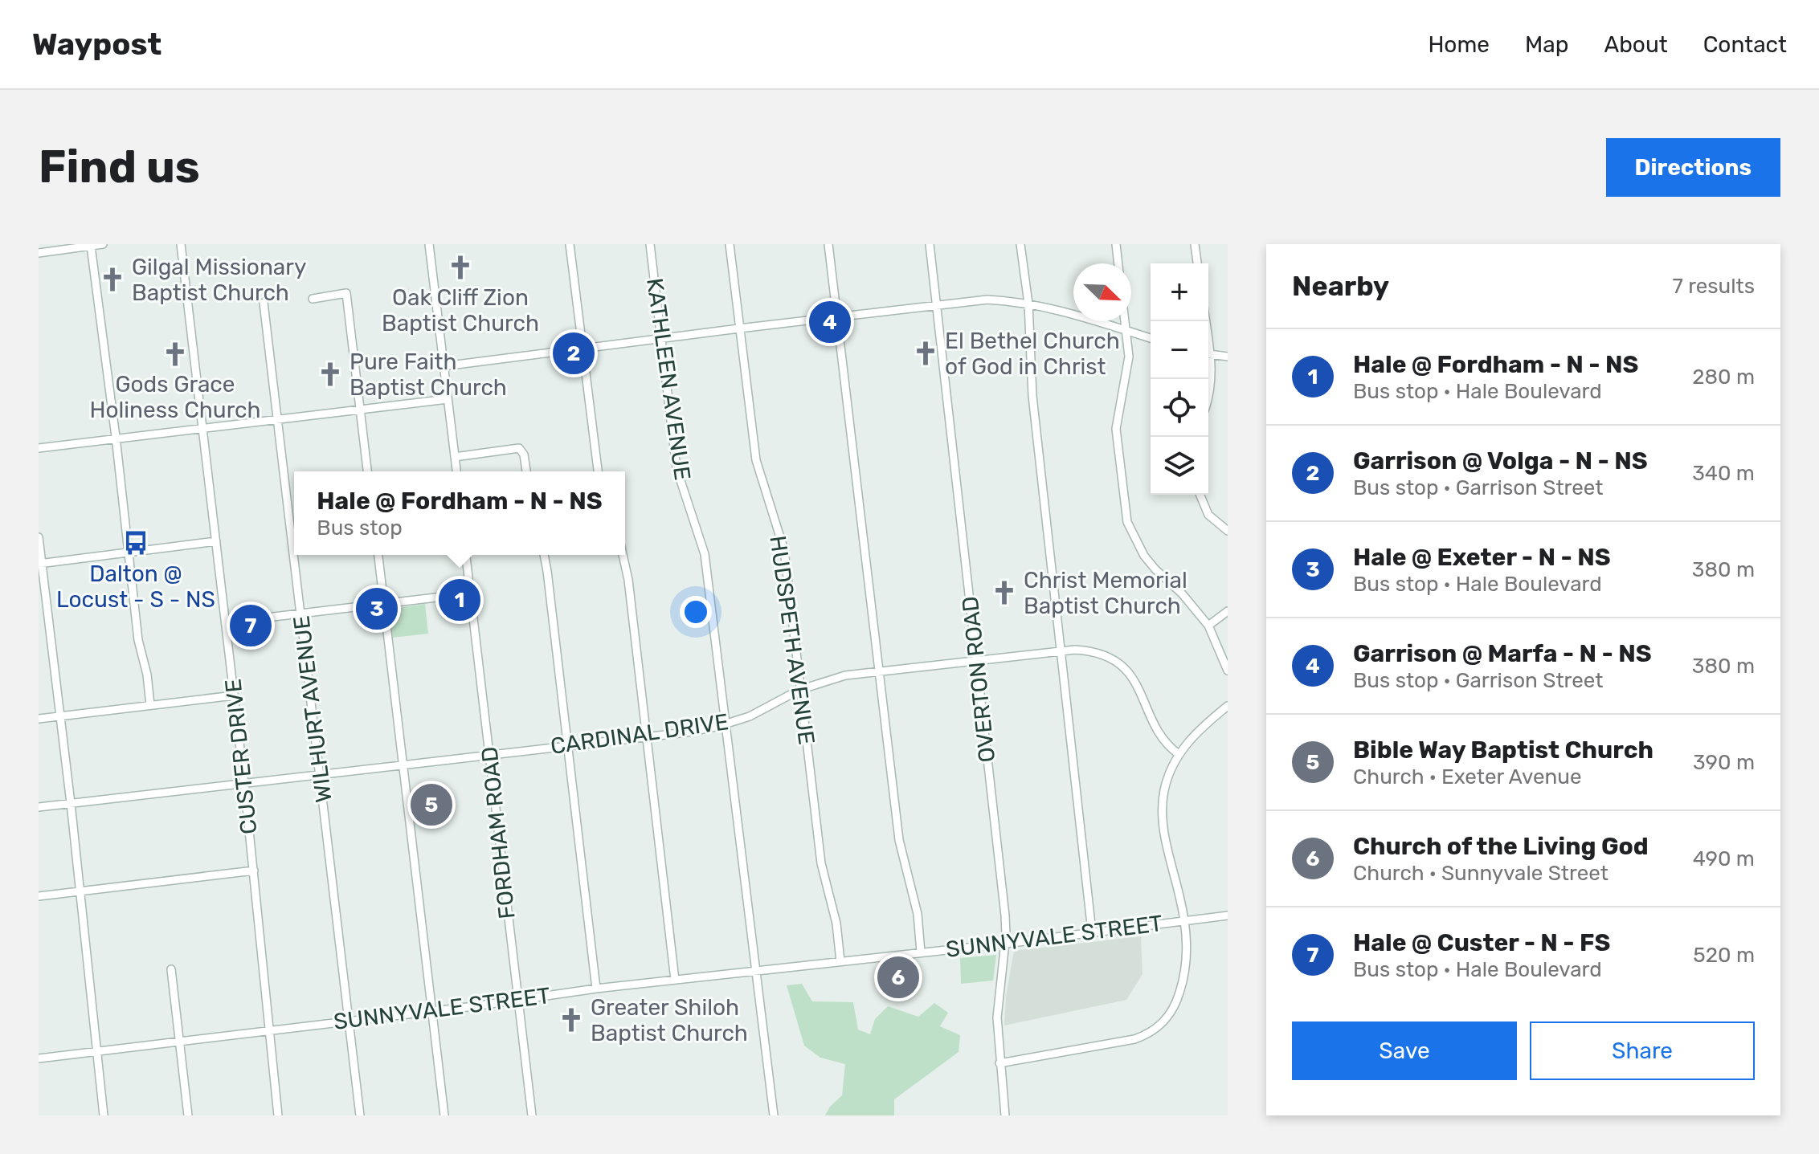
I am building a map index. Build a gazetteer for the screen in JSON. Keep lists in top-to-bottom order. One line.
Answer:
{"streets":{"street":["KATHLEEN AVENUE","HUDSPETH AVENUE","OVERTON ROAD","WILHURT AVENUE","CARDINAL DRIVE","CUSTER DRIVE","FORDHAM ROAD","SUNNYVALE STREET"]},"crossings":[["KATHLEEN AVENUE","CARDINAL DRIVE"],["KATHLEEN AVENUE","SUNNYVALE STREET"],["HUDSPETH AVENUE","CARDINAL DRIVE"],["HUDSPETH AVENUE","SUNNYVALE STREET"],["OVERTON ROAD","CARDINAL DRIVE"],["OVERTON ROAD","SUNNYVALE STREET"],["WILHURT AVENUE","CARDINAL DRIVE"],["WILHURT AVENUE","SUNNYVALE STREET"],["CARDINAL DRIVE","CUSTER DRIVE"],["CARDINAL DRIVE","FORDHAM ROAD"],["CUSTER DRIVE","SUNNYVALE STREET"],["FORDHAM ROAD","SUNNYVALE STREET"]],"places":{"church":["Oak Cliff Zion Baptist Church","Gilgal Missionary Baptist Church","El Bethel Church of God in Christ","Gods Grace Holiness Church","Pure Faith Baptist Church","Christ Memorial Baptist Church","Greater Shiloh Baptist Church"],"bus stop":["Dalton @ Locust - S - NS"]},"north":"bottom right","page":{"header":"Waypost","nav":["Home","Map","About","Contact"],"buttons":["Directions",["Save","Share"]],"title":"Find us","heading":["Nearby","7 results"],"map_buttons":["+","−"],"pins":["4","2","1","3","7","5","6"],"list":[{"mark":"1","name":"Hale @ Fordham - N - NS","note":"Bus stop · Hale Boulevard","value":"280 m"},{"mark":"2","name":"Garrison @ Volga - N - NS","note":"Bus stop · Garrison Street","value":"340 m"},{"mark":"3","name":"Hale @ Exeter - N - NS","note":"Bus stop · Hale Boulevard","value":"380 m"},{"mark":"4","name":"Garrison @ Marfa - N - NS","note":"Bus stop · Garrison Street","value":"380 m"},{"mark":"5","name":"Bible Way Baptist Church","note":"Church · Exeter Avenue","value":"390 m"},{"mark":"6","name":"Church of the Living God","note":"Church · Sunnyvale Street","value":"490 m"},{"mark":"7","name":"Hale @ Custer - N - FS","note":"Bus stop · Hale Boulevard","value":"520 m"}],"popup":["Hale @ Fordham - N - NS","Bus stop"]}}
